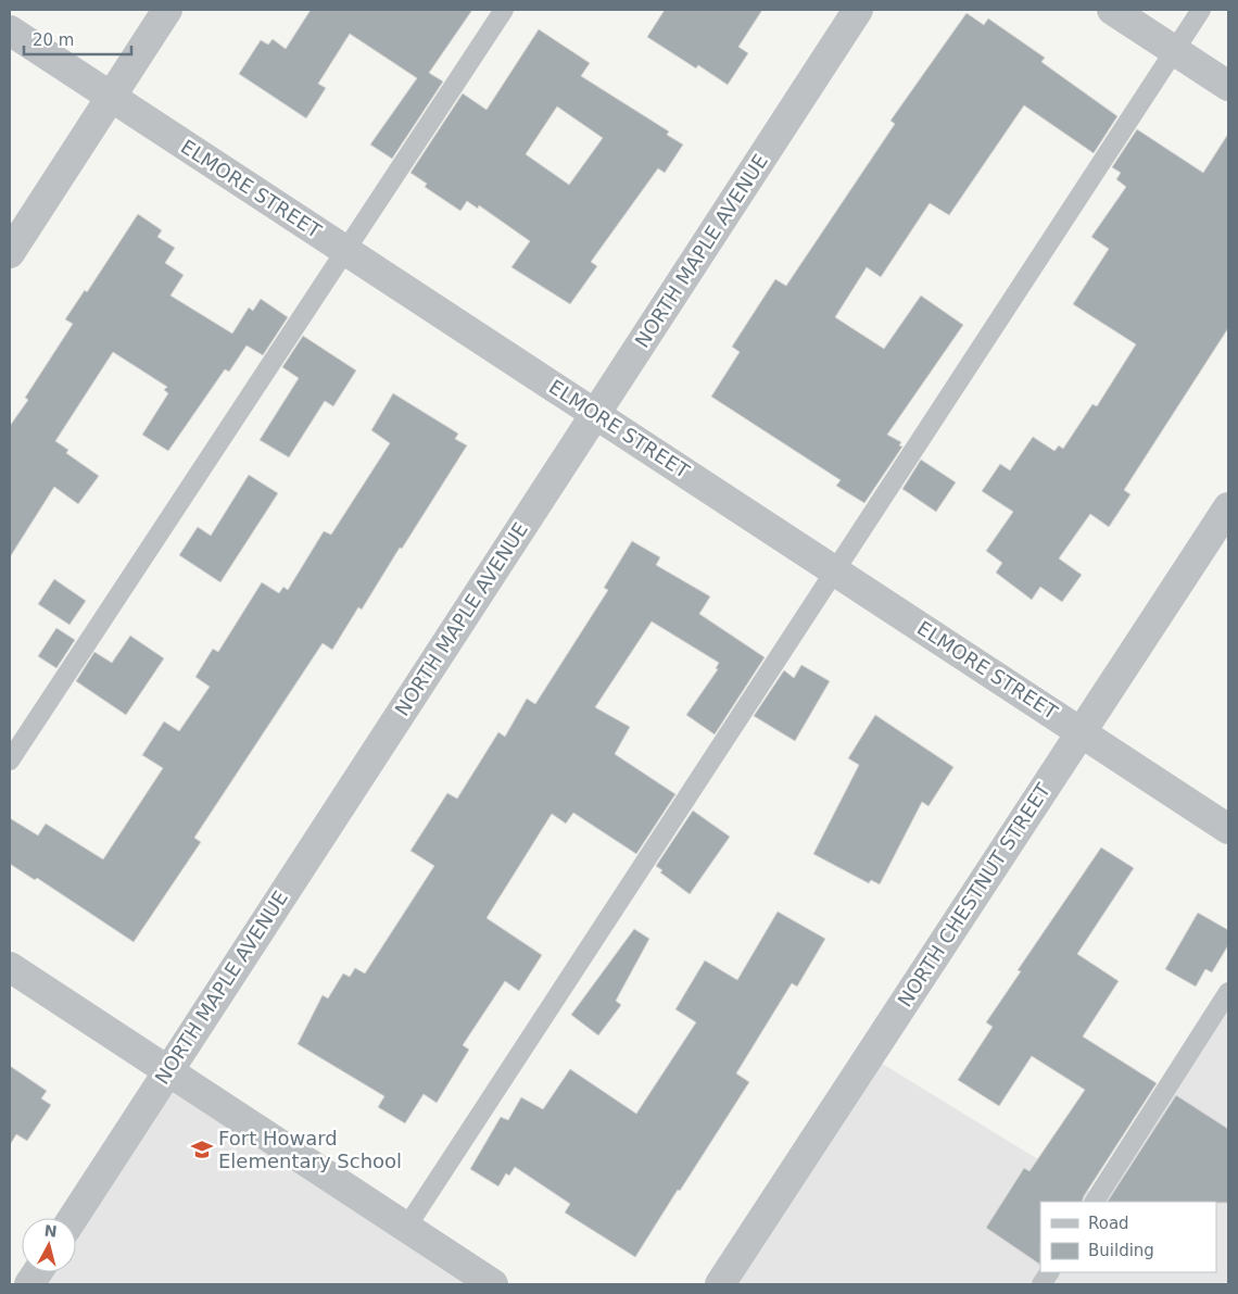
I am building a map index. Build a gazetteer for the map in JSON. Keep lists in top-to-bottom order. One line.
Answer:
{"streets":{"street":["ELMORE STREET","NORTH MAPLE AVENUE","NORTH CHESTNUT STREET"]},"crossings":[["ELMORE STREET","NORTH MAPLE AVENUE"],["ELMORE STREET","NORTH CHESTNUT STREET"]],"places":{"school or university":["Fort Howard Elementary School"]},"legend":["Road","Building"],"scale_bar":"20 m","north":"top"}
